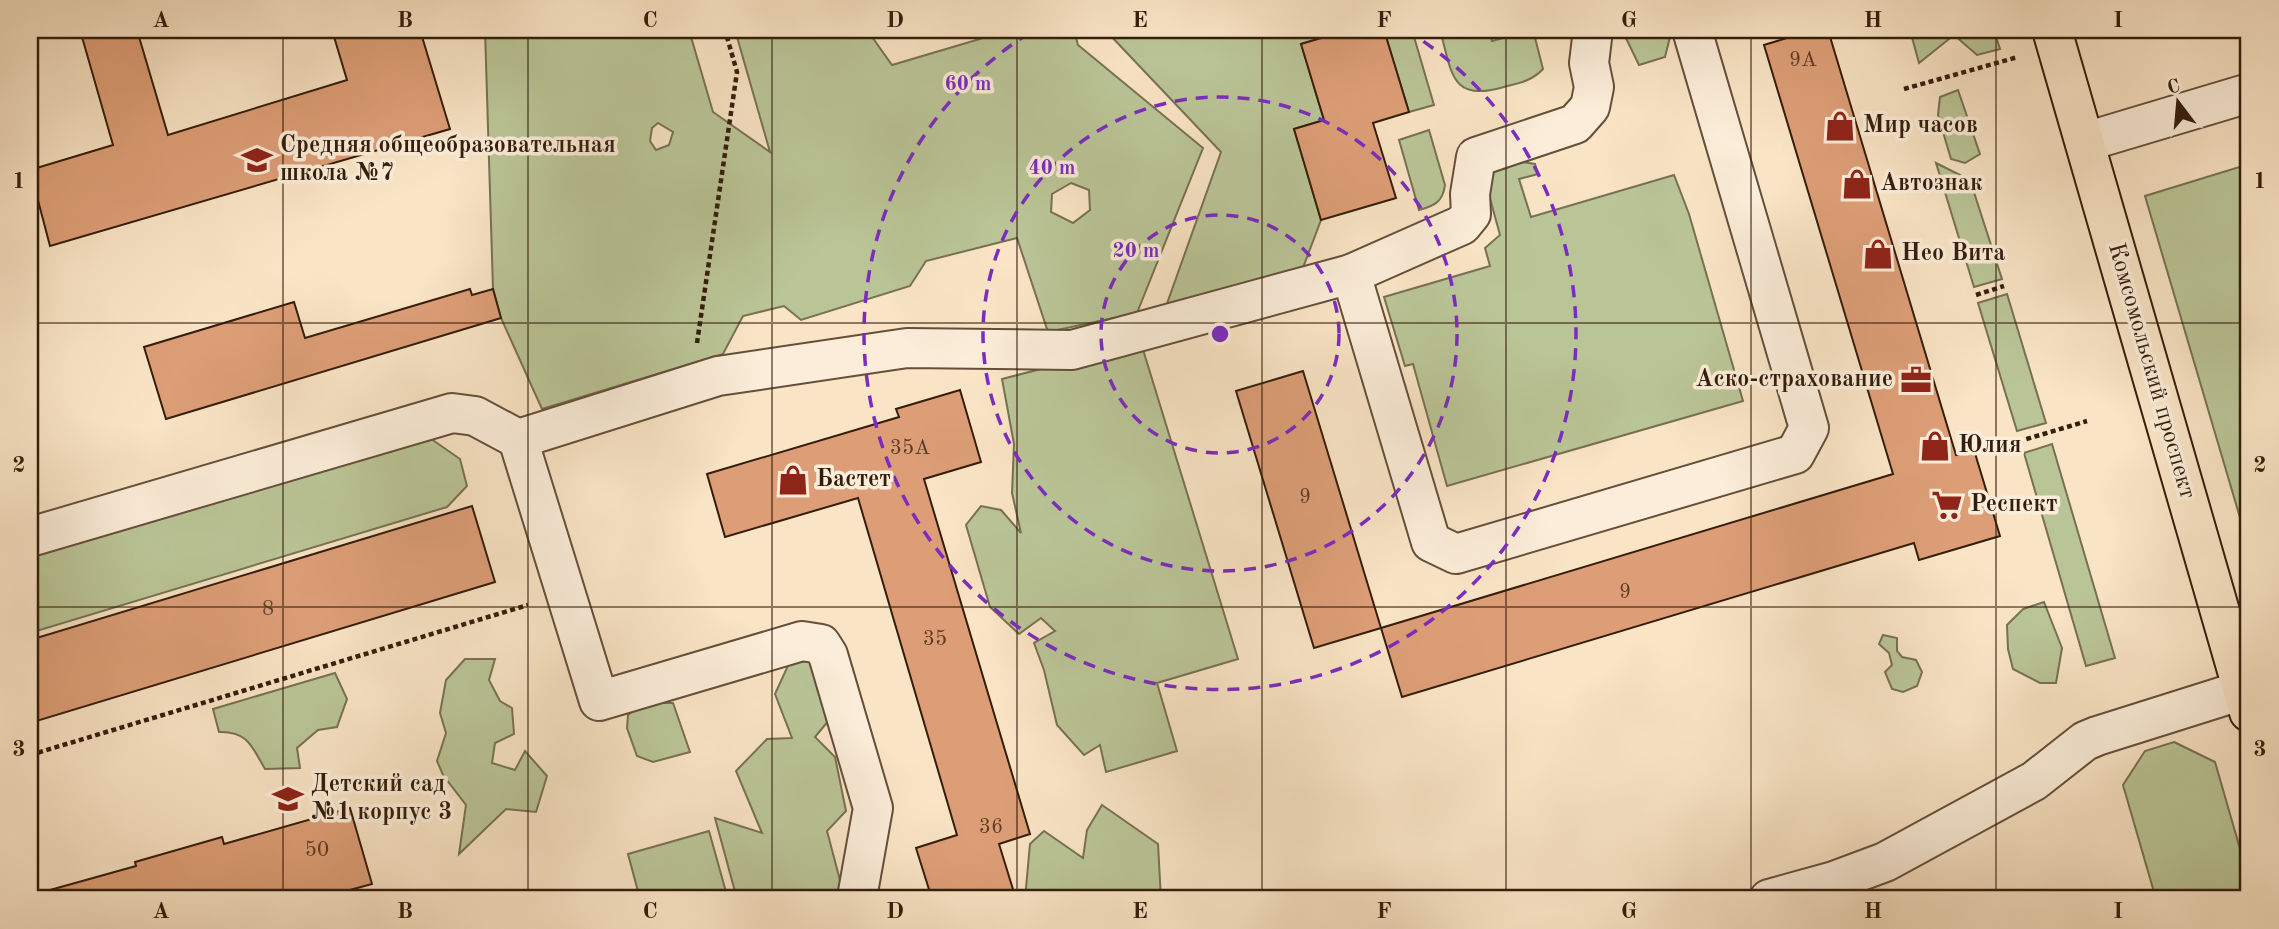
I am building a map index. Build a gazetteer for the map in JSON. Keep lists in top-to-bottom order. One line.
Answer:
{"streets":{"main road":["Комсомольский проспект"]},"places":{"shop":["Мир часов","Автознак","Нео Вита","Юлия","Бастет"],"school or university":["Средняя общеобразовательная школа №7","Детский сад №1 корпус 3"],"office":["Аско-страхование"],"supermarket":["Респект"]},"house_numbers":["9А","35А","9","9","8","35","36","50"],"north":"top","grid":{"columns":["A","B","C","D","E","F","G","H","I"],"rows":["1","2","3"]},"rings":["60 m","40 m","20 m"]}
